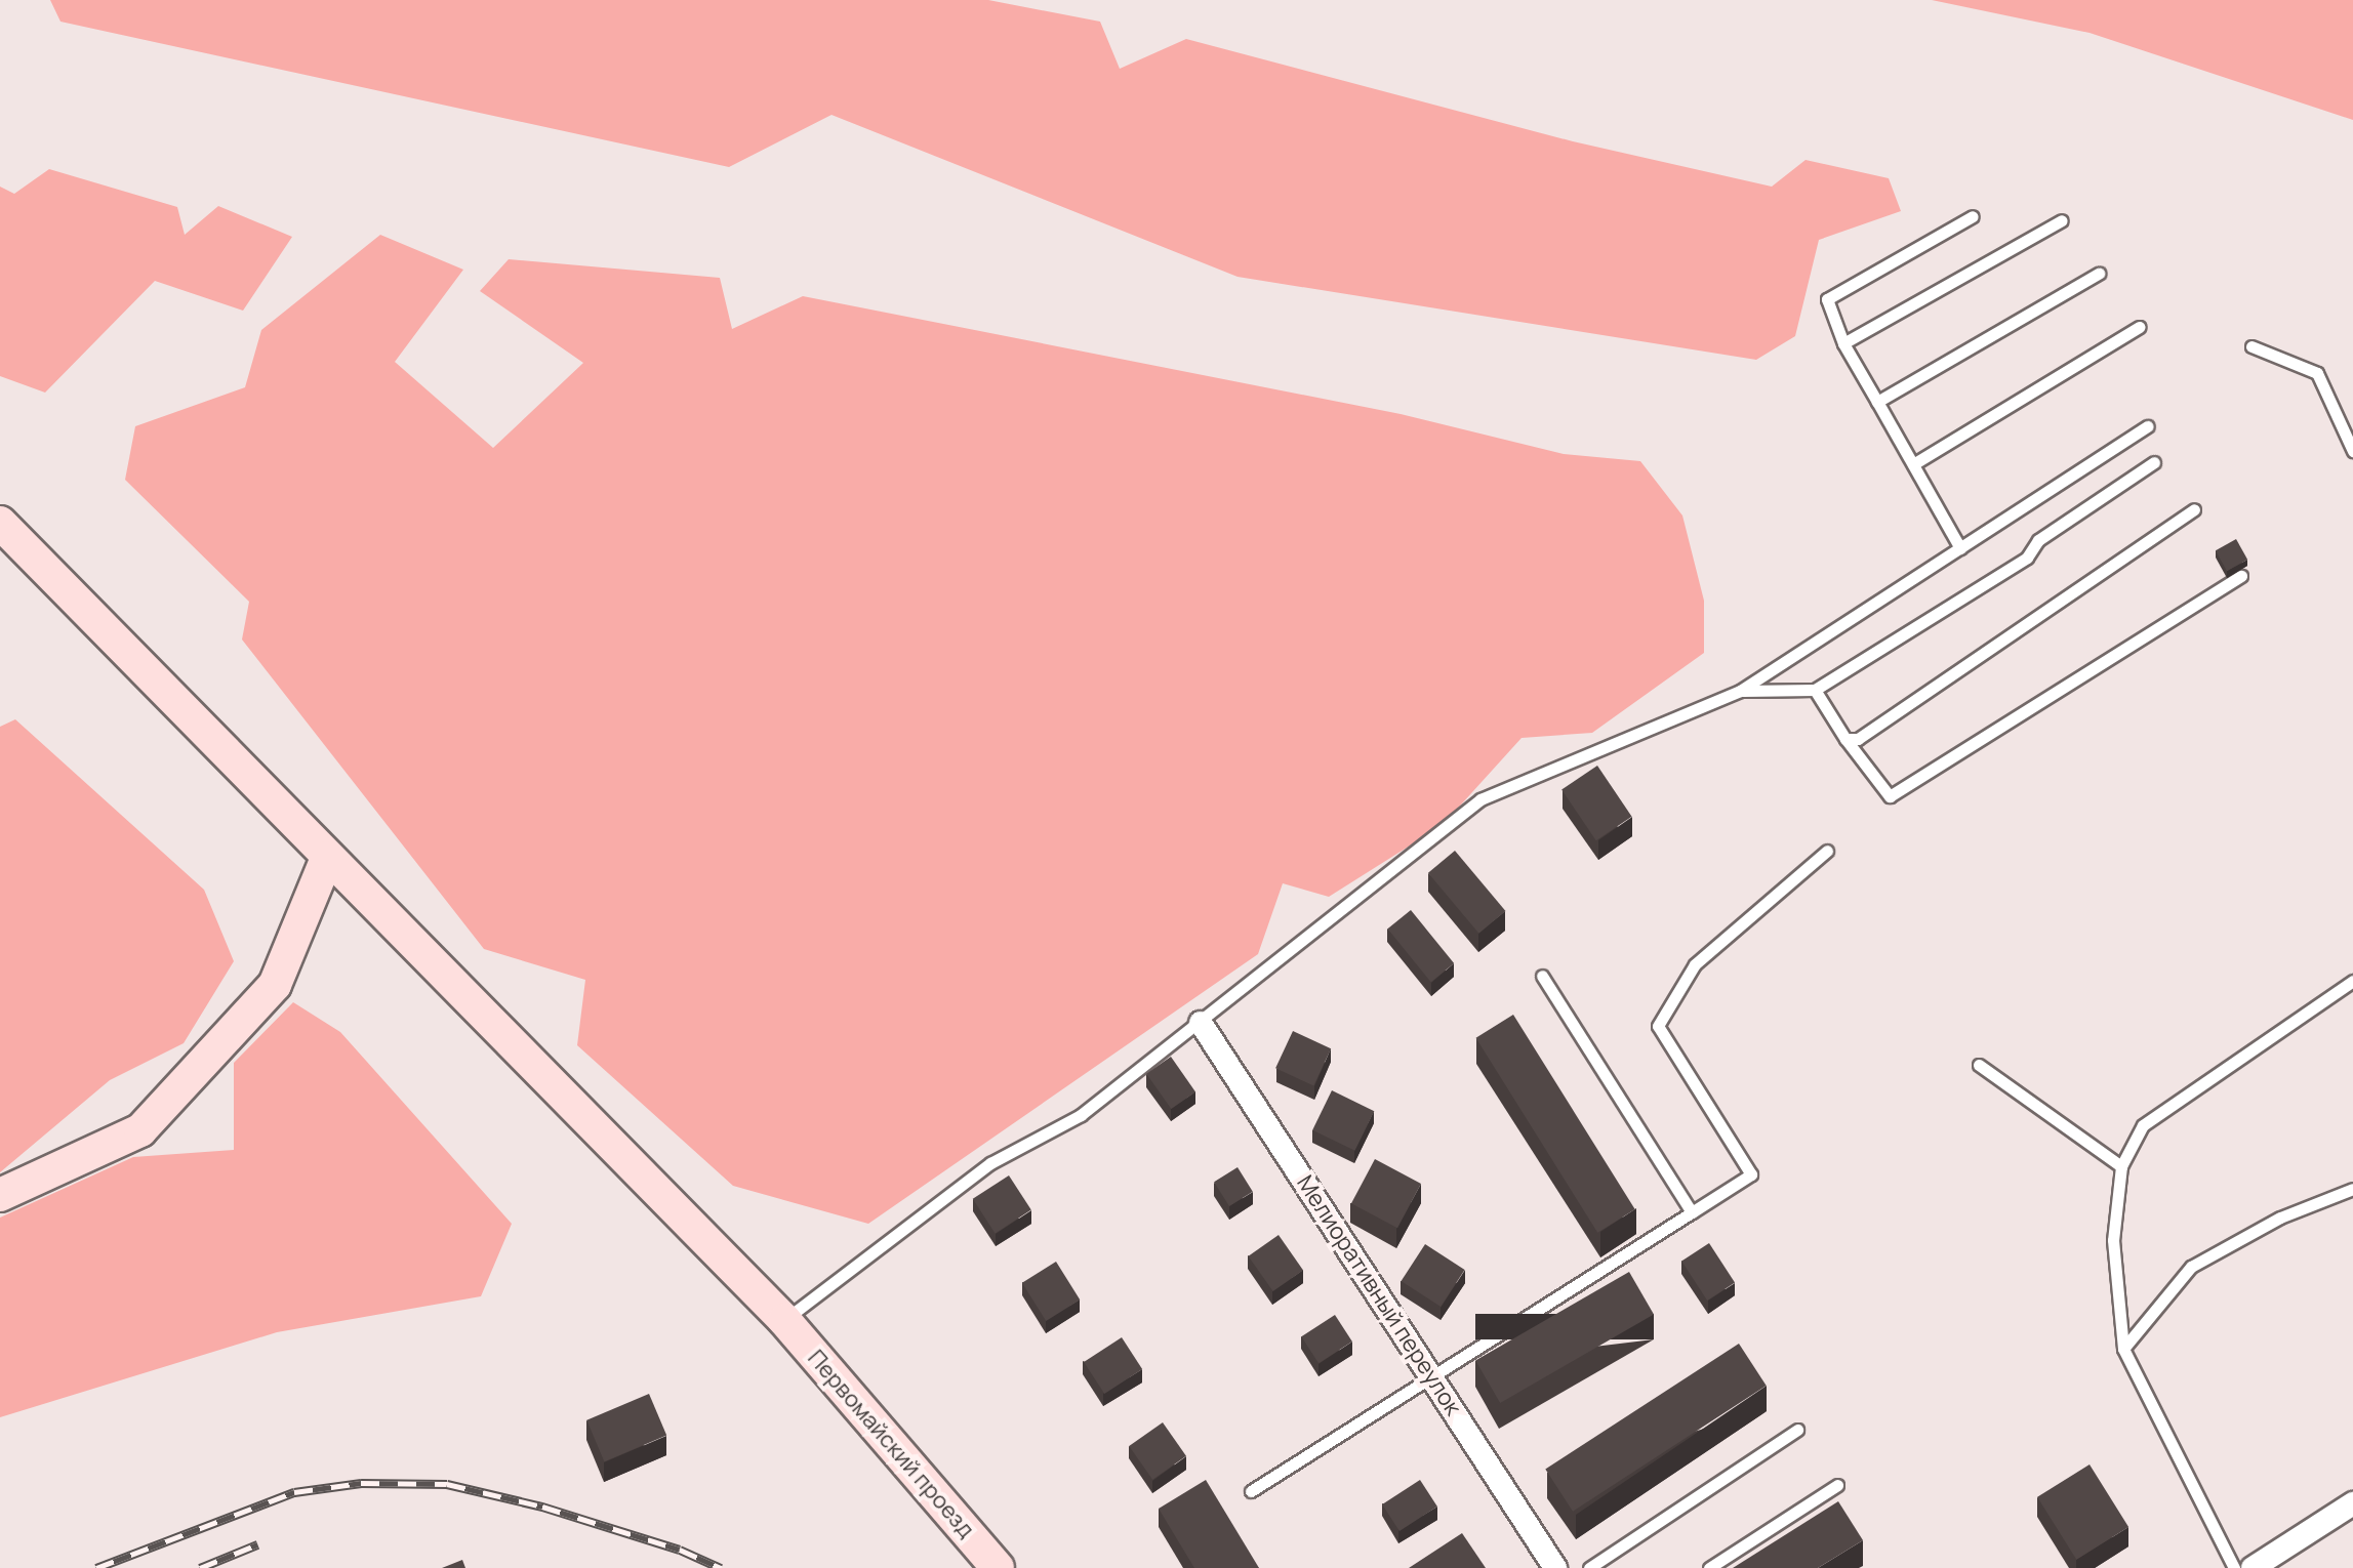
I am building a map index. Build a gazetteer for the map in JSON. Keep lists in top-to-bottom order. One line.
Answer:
{"streets":{"main road":["Первомайский проезд"],"street":["Мелиоративный переулок"]}}
